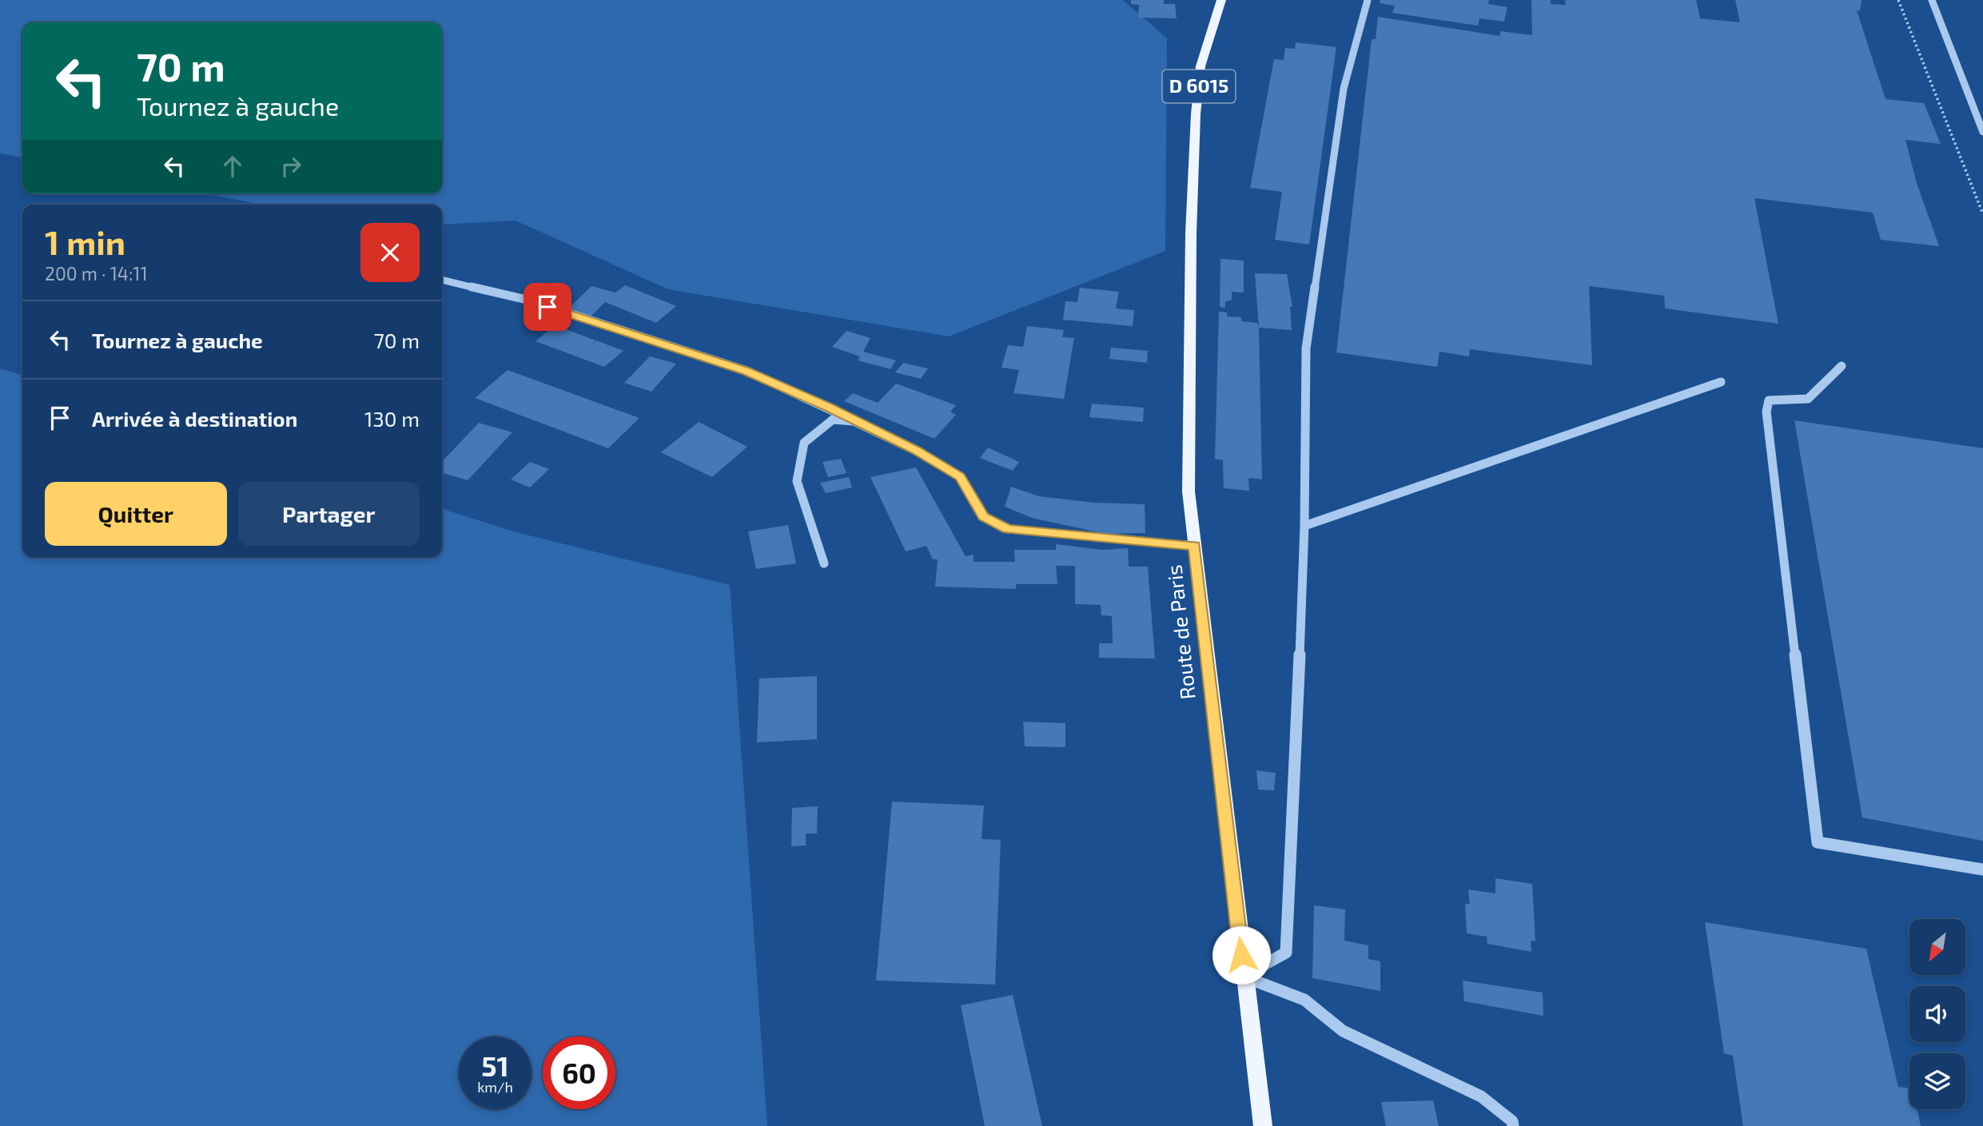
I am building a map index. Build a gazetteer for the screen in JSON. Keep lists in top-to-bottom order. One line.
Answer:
{"streets":{"main road":["D 6015","Route de Paris"]},"north":"bottom left","page":{"turn":["70 m","Tournez à gauche"],"heading":["1 min","200 m · 14:11"],"list":[{"name":"Tournez à gauche","value":"70 m"},{"name":"Arrivée à destination","value":"130 m"}],"buttons":["Quitter","Partager"],"speed":"51 km/h","limit":"60"}}
